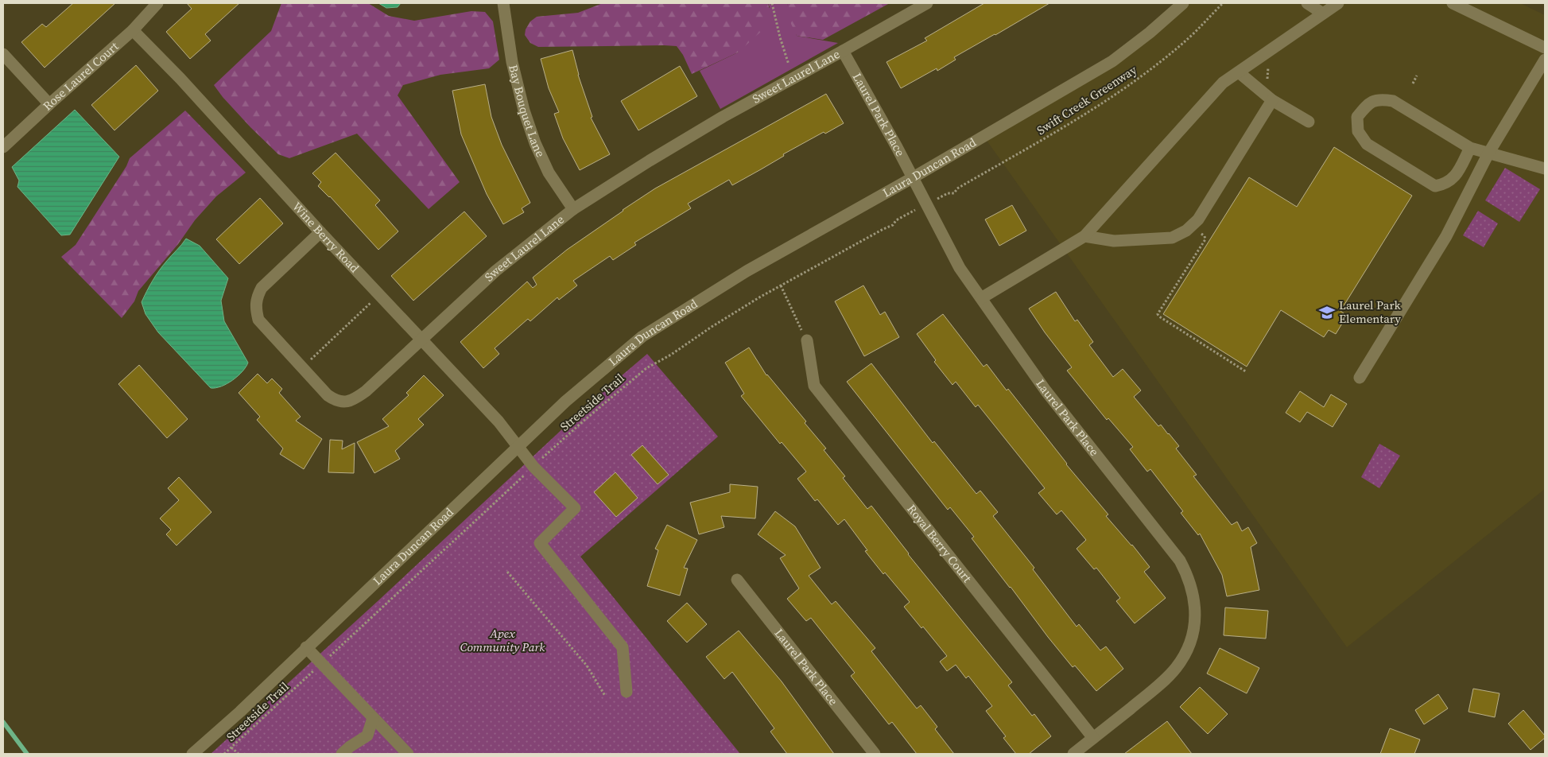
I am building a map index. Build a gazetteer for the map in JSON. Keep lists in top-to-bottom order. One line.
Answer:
{"streets":{"street":["Rose Laurel Court","Sweet Laurel Lane","Bay Bouquet Lane","Laurel Park Place","Laura Duncan Road","Wine Berry Road","Royal Berry Court"],"path":["Swift Creek Greenway","Streetside Trail"]},"crossings":[["Rose Laurel Court","Wine Berry Road"],["Sweet Laurel Lane","Bay Bouquet Lane"],["Sweet Laurel Lane","Laurel Park Place"],["Sweet Laurel Lane","Wine Berry Road"],["Laurel Park Place","Laura Duncan Road"],["Laurel Park Place","Royal Berry Court"],["Laura Duncan Road","Wine Berry Road"],["Wine Berry Road","Streetside Trail"]],"parks":["Apex Community Park"],"places":{"school or university":["Laurel Park Elementary"]}}
